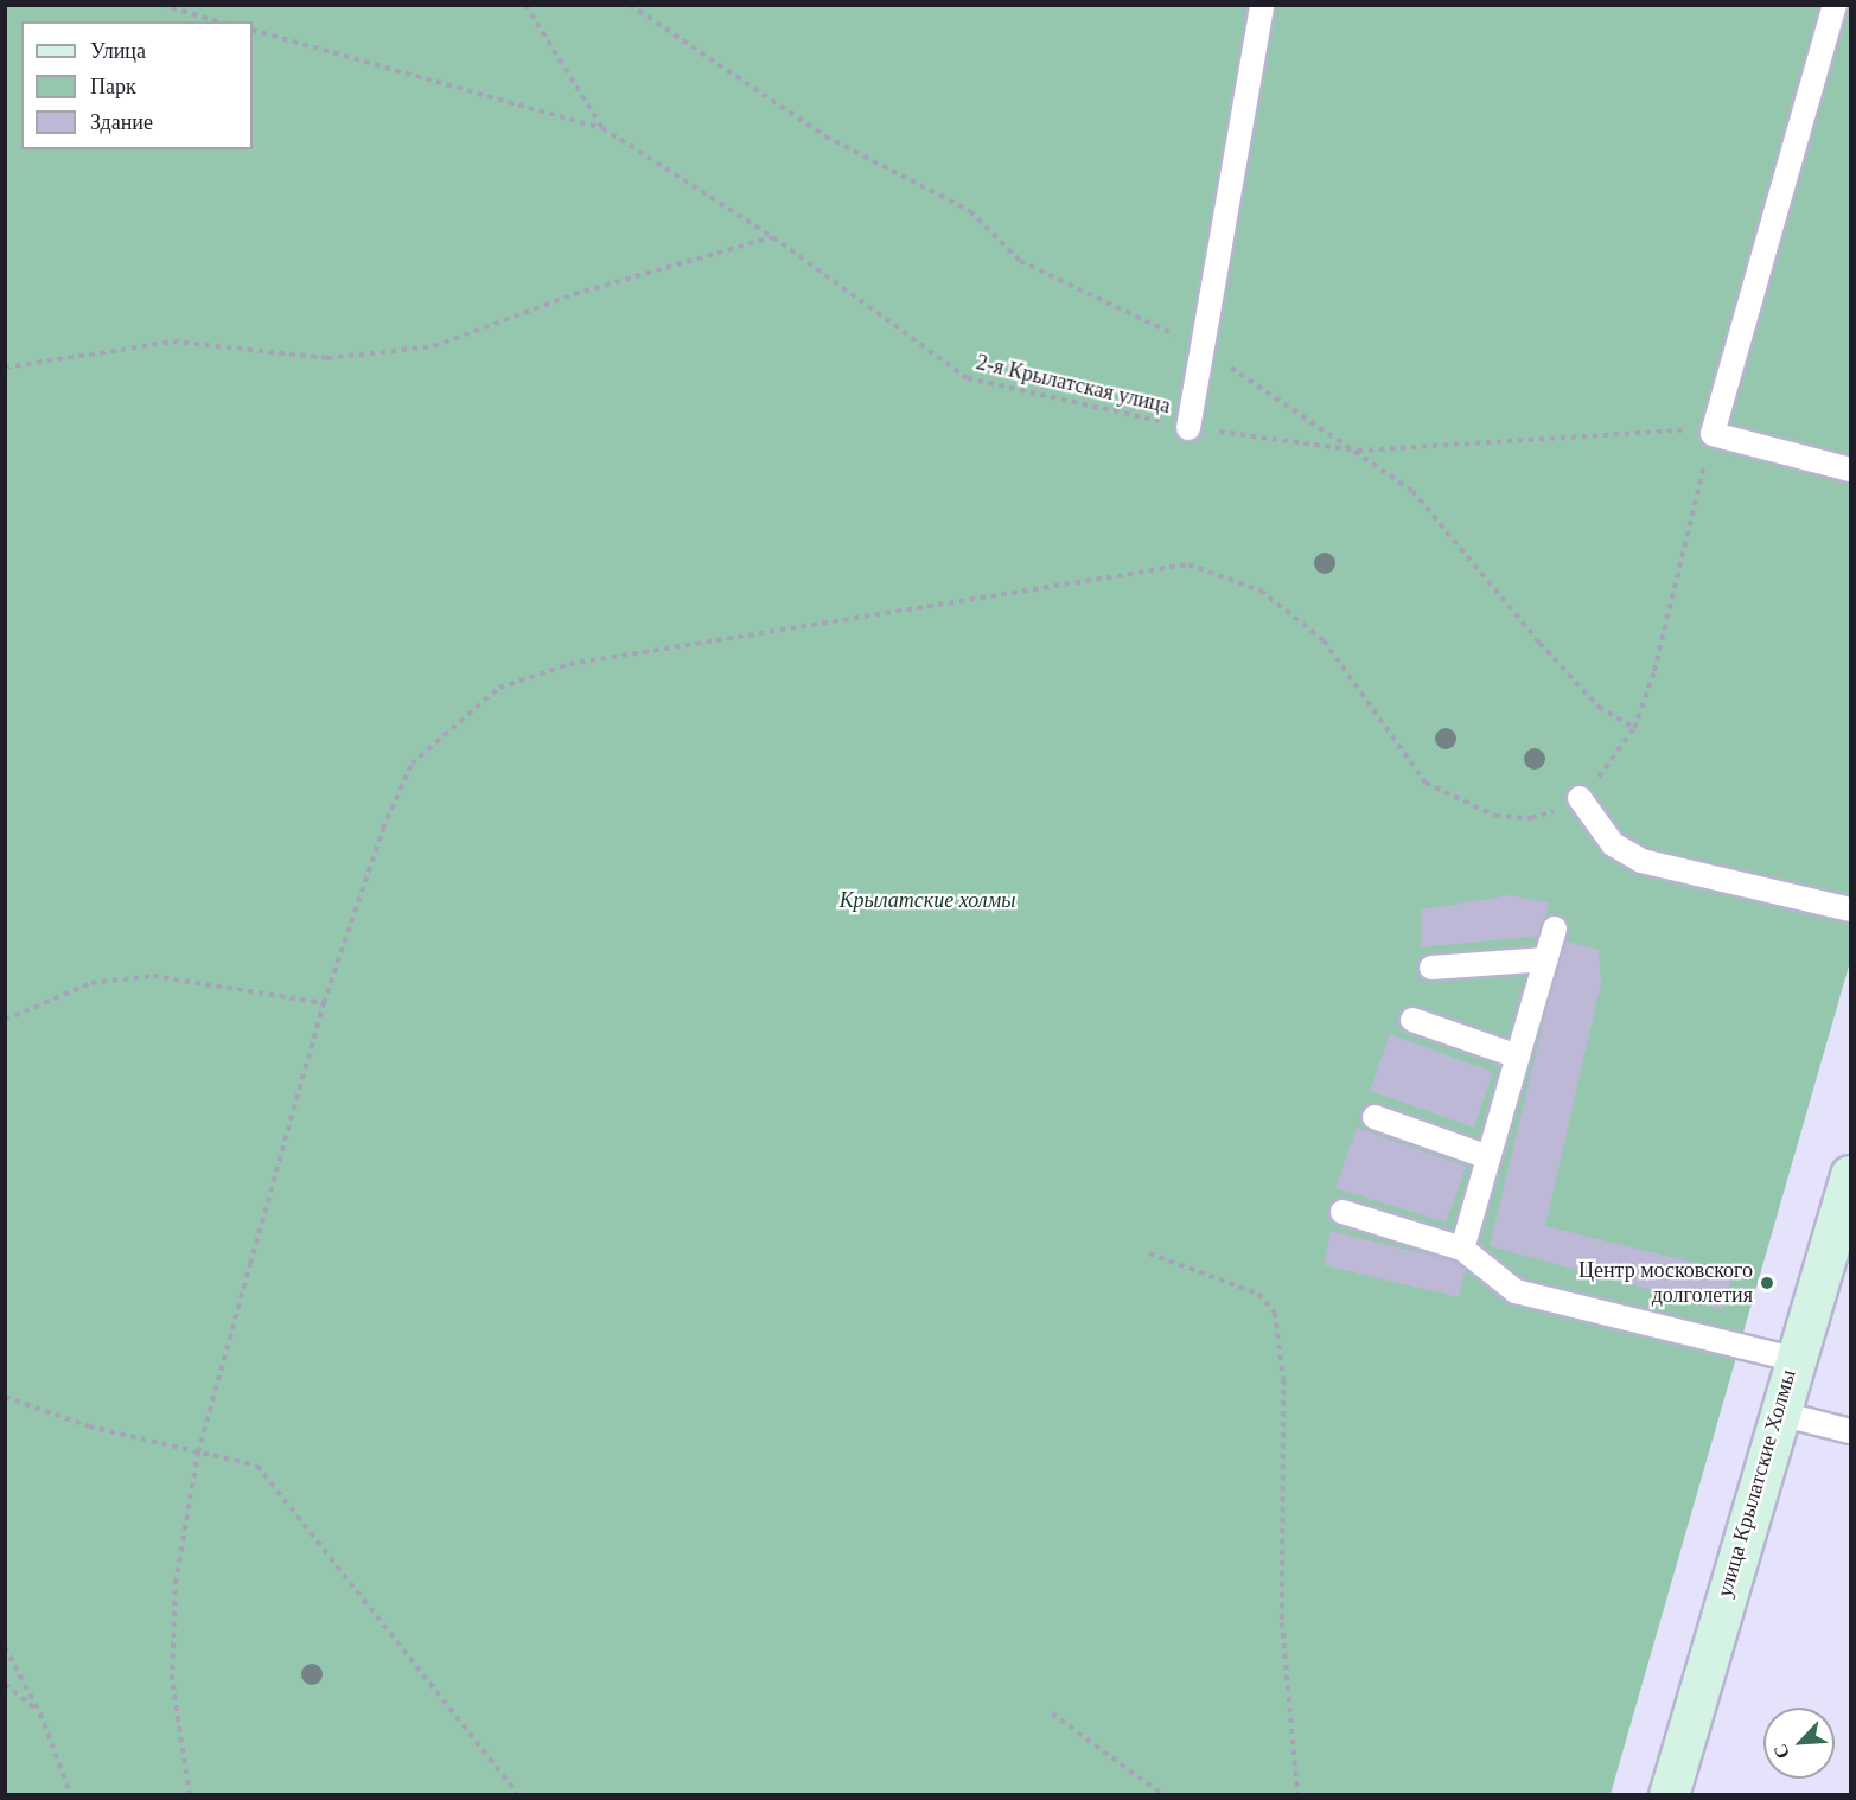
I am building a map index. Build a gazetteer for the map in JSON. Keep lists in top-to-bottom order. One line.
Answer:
{"streets":{"street":["улица Крылатские Холмы"],"path":["2-я Крылатская улица"]},"parks":["Крылатские холмы"],"places":["Центр московского долголетия"],"legend":["Улица","Парк","Здание"],"north":"bottom left"}
